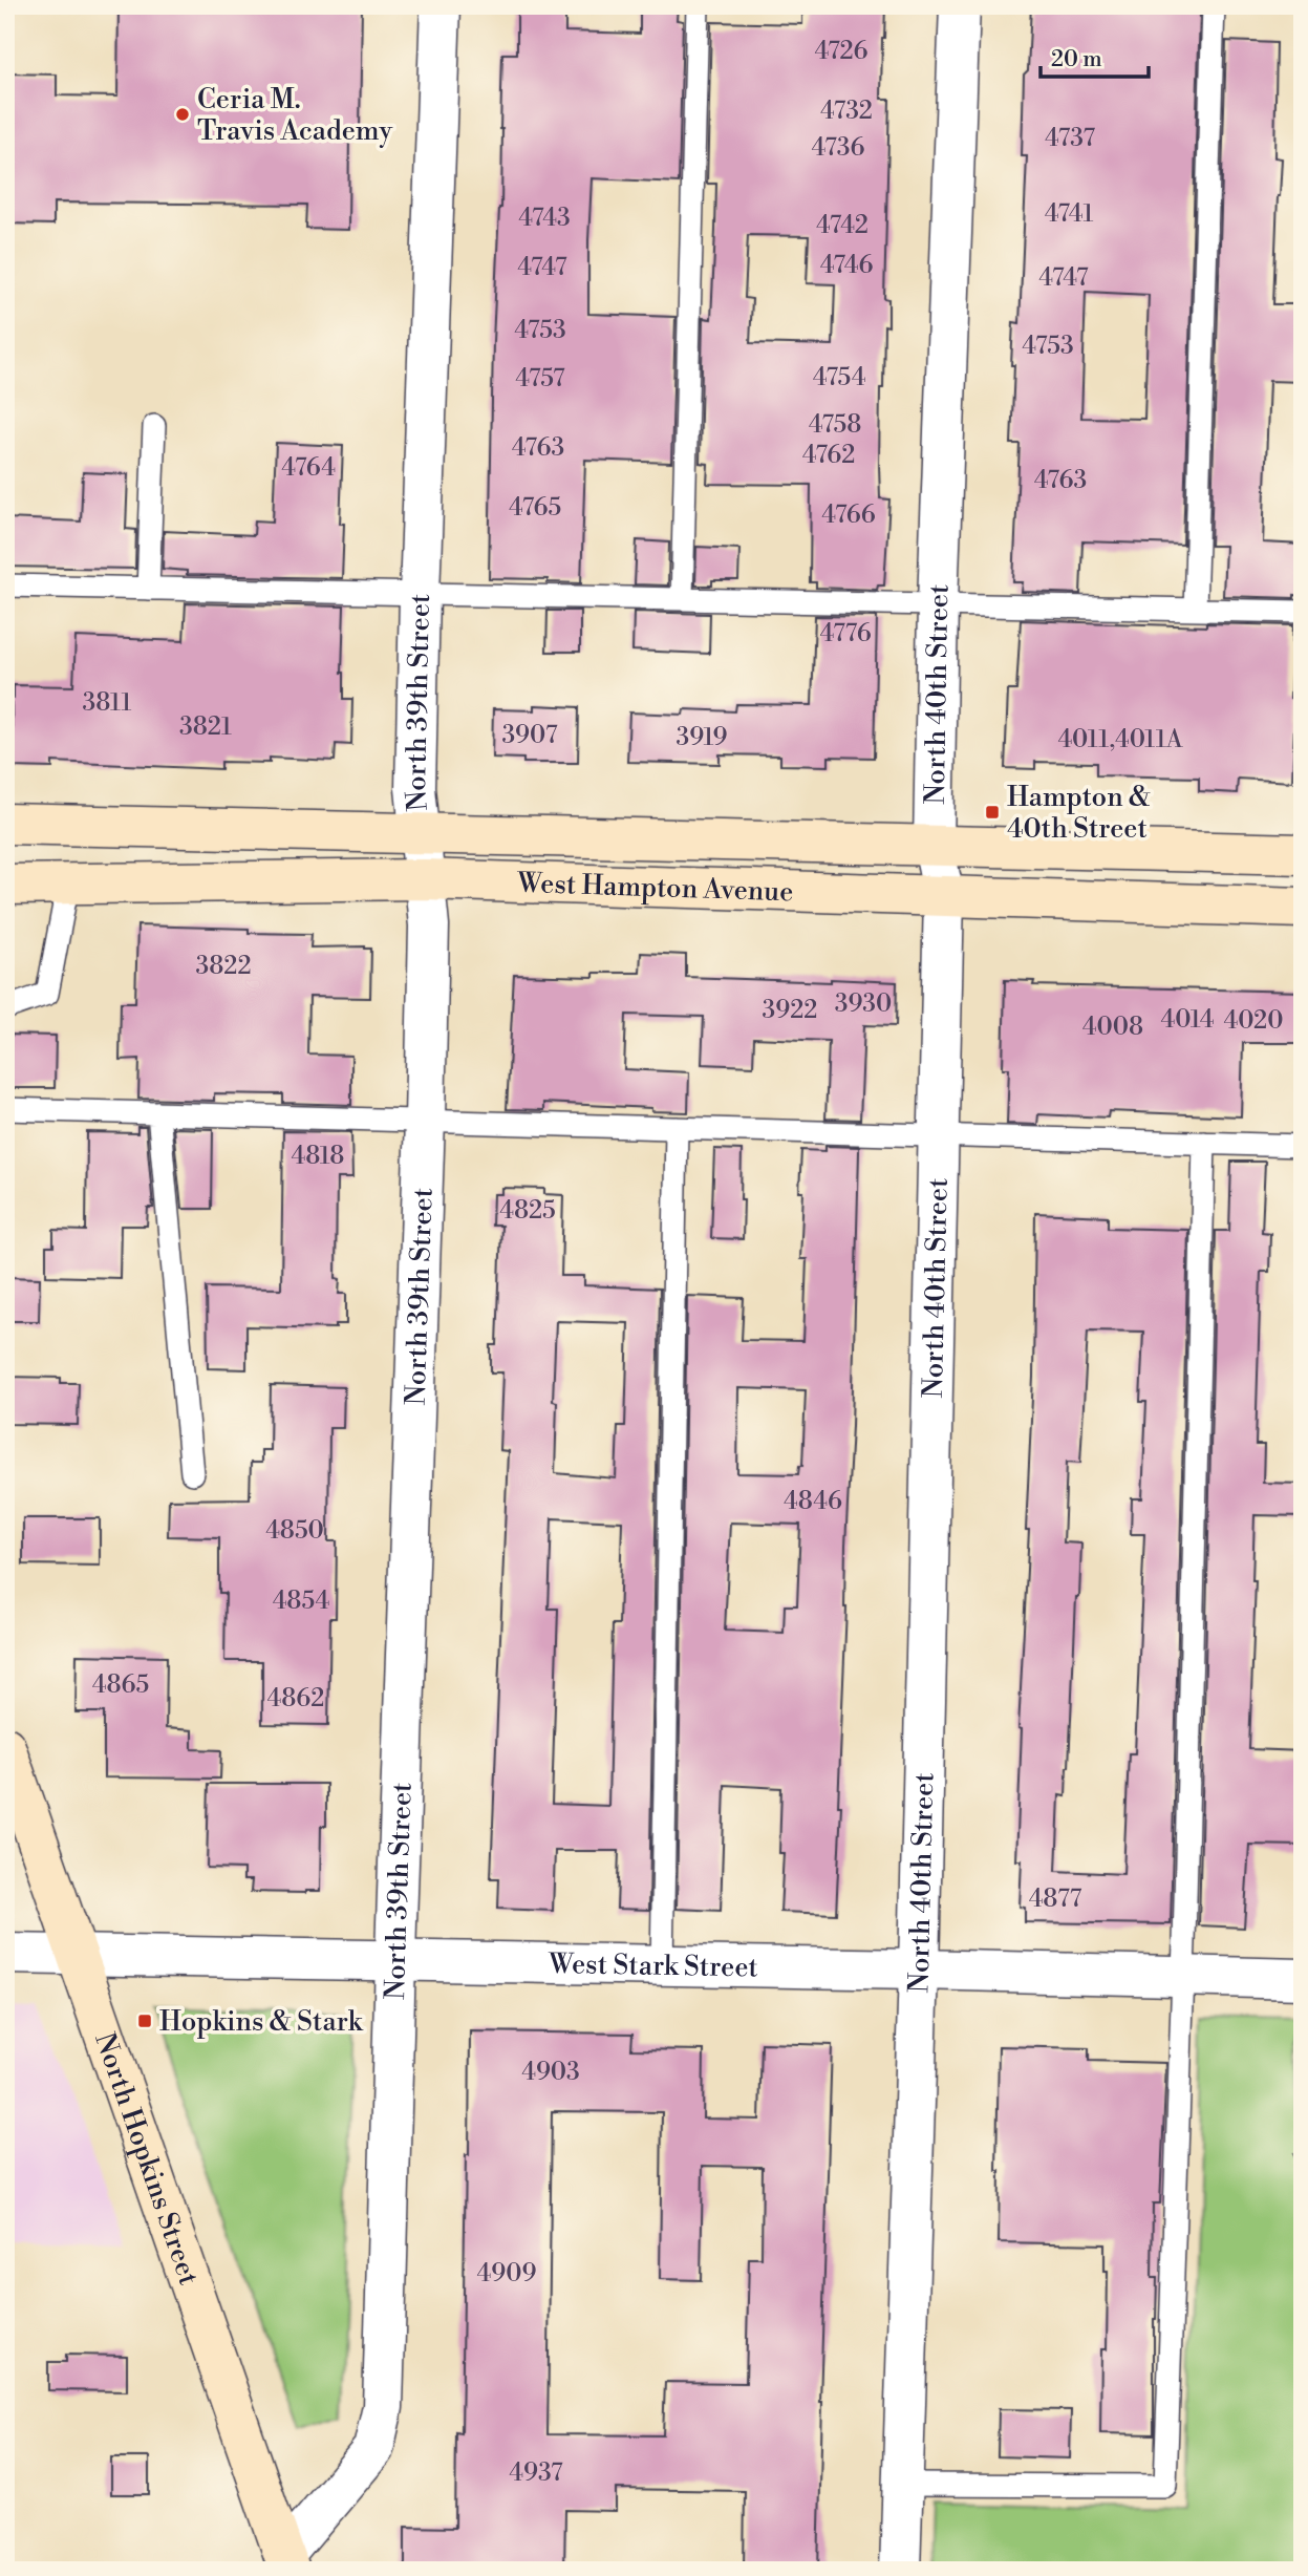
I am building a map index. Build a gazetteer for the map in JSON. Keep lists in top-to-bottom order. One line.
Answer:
{"streets":{"main road":["West Hampton Avenue","North Hopkins Street"],"street":["North 40th Street","North 39th Street","West Stark Street"]},"crossings":[["North 40th Street","West Hampton Avenue"],["North 40th Street","West Stark Street"],["North 39th Street","West Hampton Avenue"],["North 39th Street","West Stark Street"],["North 39th Street","North Hopkins Street"],["West Stark Street","North Hopkins Street"]],"places":{"other":["Ceria M. Travis Academy"],"transit":["Hampton & 40th Street","Hopkins & Stark"]},"house_numbers":["4726","4732","4737","4736","4741","4743","4742","4746","4747","4747","4753","4753","4754","4757","4758","4763","4762","4764","4763","4765","4766","4776","3811","3821","3907","3919","4011,4011A","3822","3930","3922","4014","4020","4008","4818","4825","4846","4850","4854","4865","4862","4877","4903","4909","4937"],"scale_bar":"20 m"}
